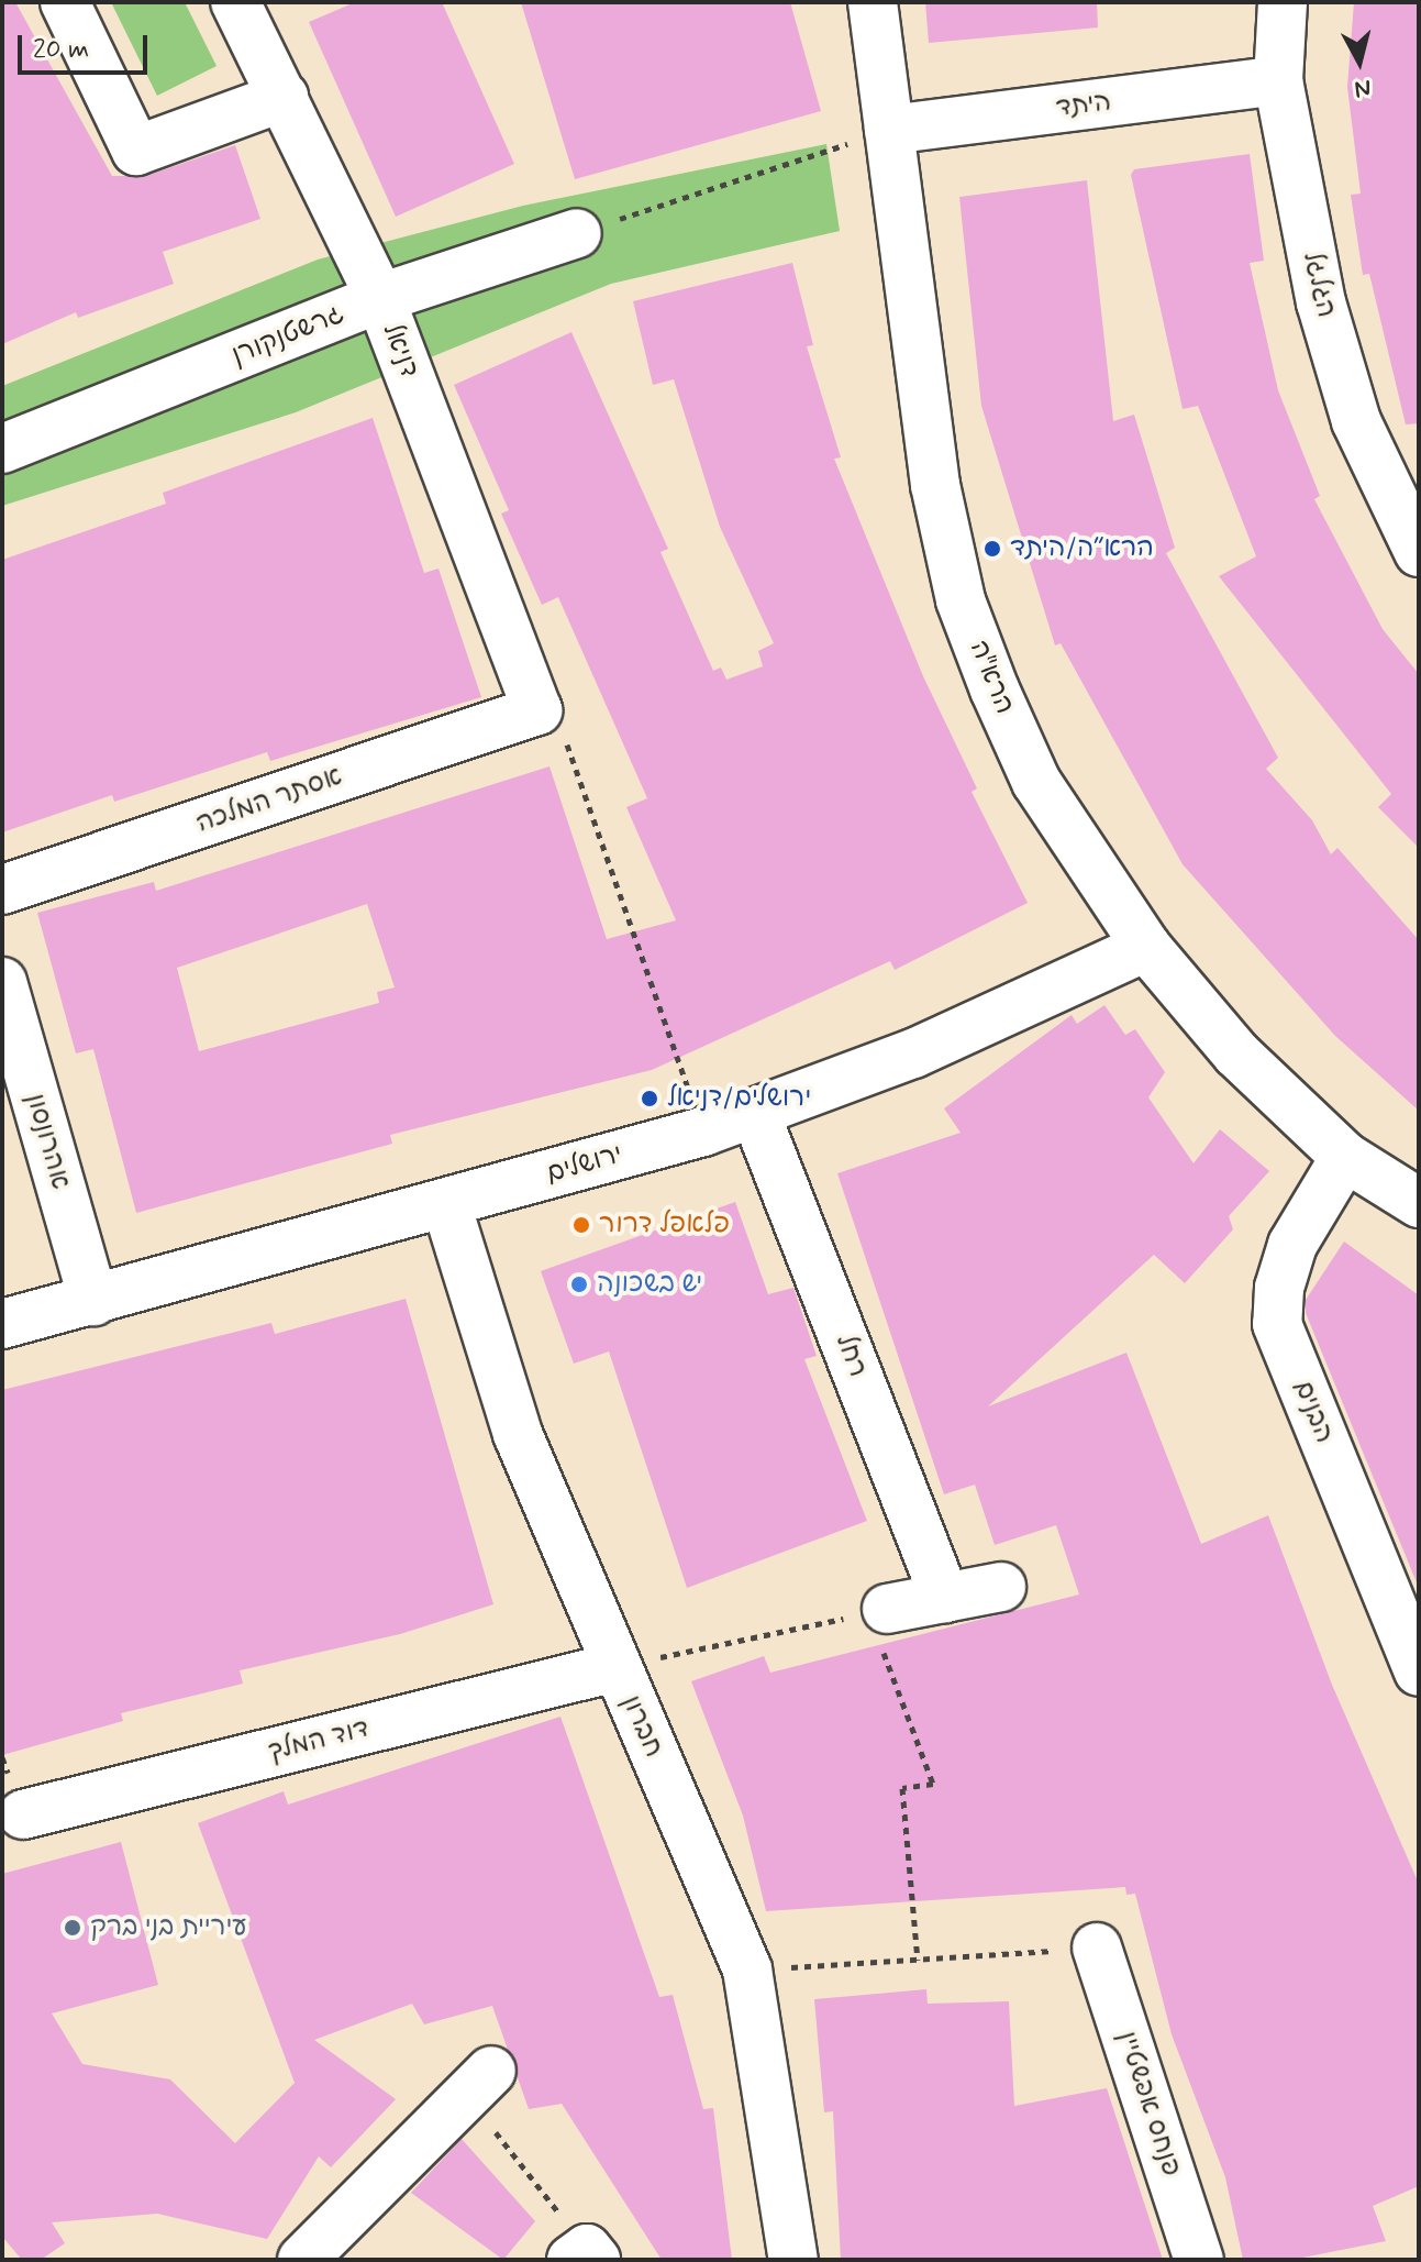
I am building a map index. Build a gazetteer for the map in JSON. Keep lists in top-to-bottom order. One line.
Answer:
{"streets":{"street":["היתד","הגלגל","גרשטנקורן","דניאל","הרא\"ה","אסתר המלכה","אהרונסון","ירושלים","רחל","הבנים","חברון","דוד המלך","פנחס אפשטיין"]},"crossings":[["היתד","הגלגל"],["היתד","הרא\"ה"],["גרשטנקורן","דניאל"],["דניאל","אסתר המלכה"],["הרא\"ה","ירושלים"],["הרא\"ה","הבנים"],["אהרונסון","ירושלים"],["ירושלים","רחל"],["ירושלים","חברון"],["חברון","דוד המלך"]],"places":["הרא״ה/היתד","ירושלים/דניאל","פלאפל דרור","יש בשכונה","עיריית בני ברק"],"scale_bar":"20 m","north":"bottom"}
